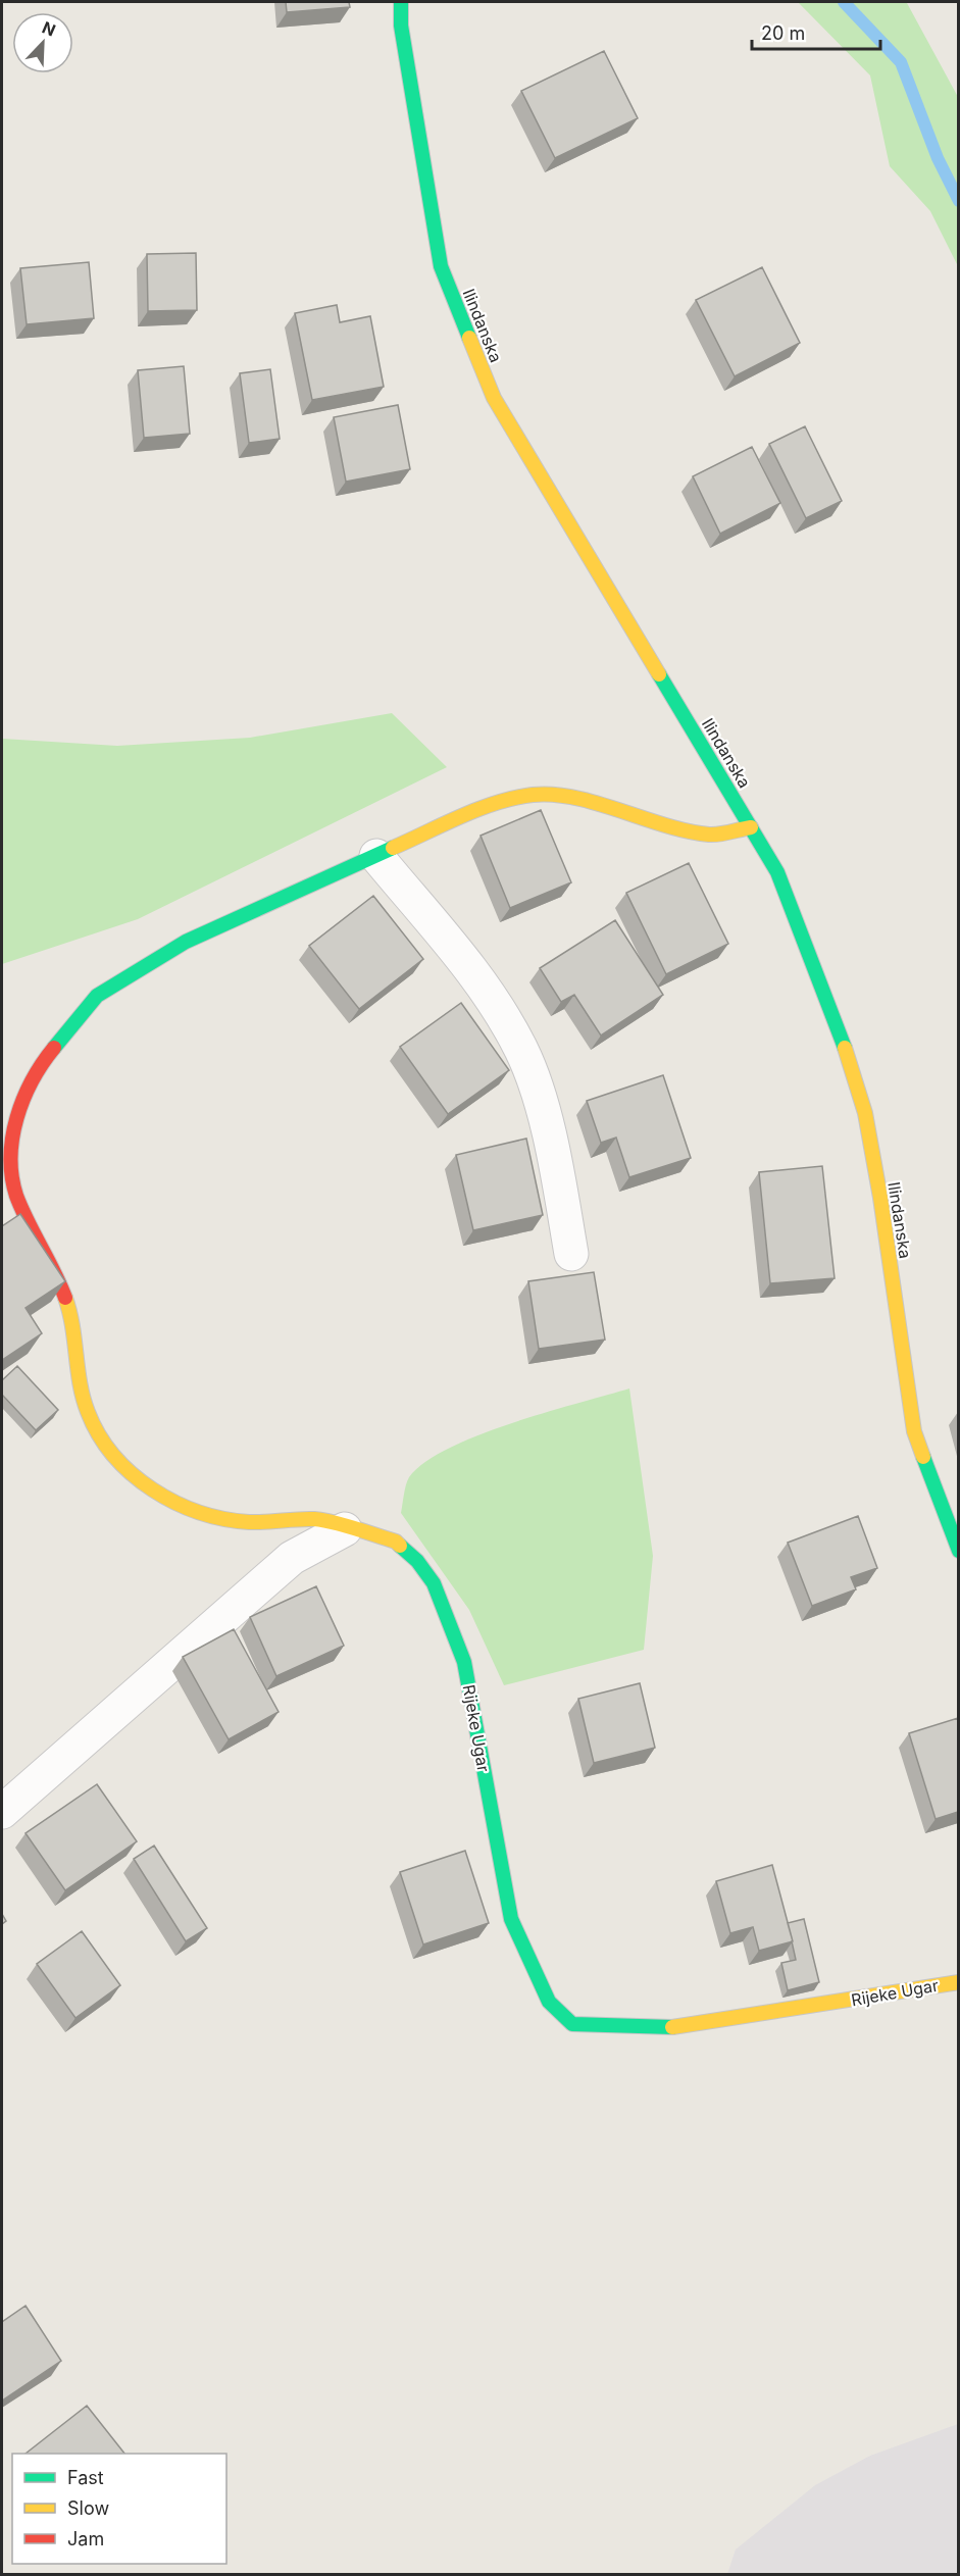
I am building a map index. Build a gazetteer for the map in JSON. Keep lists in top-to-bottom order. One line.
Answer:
{"streets":{"street":["Ilindanska","Rijeke Ugar"]},"crossings":[["Ilindanska","Rijeke Ugar"]],"legend":["Fast","Slow","Jam"],"scale_bar":"20 m","north":"top right"}
